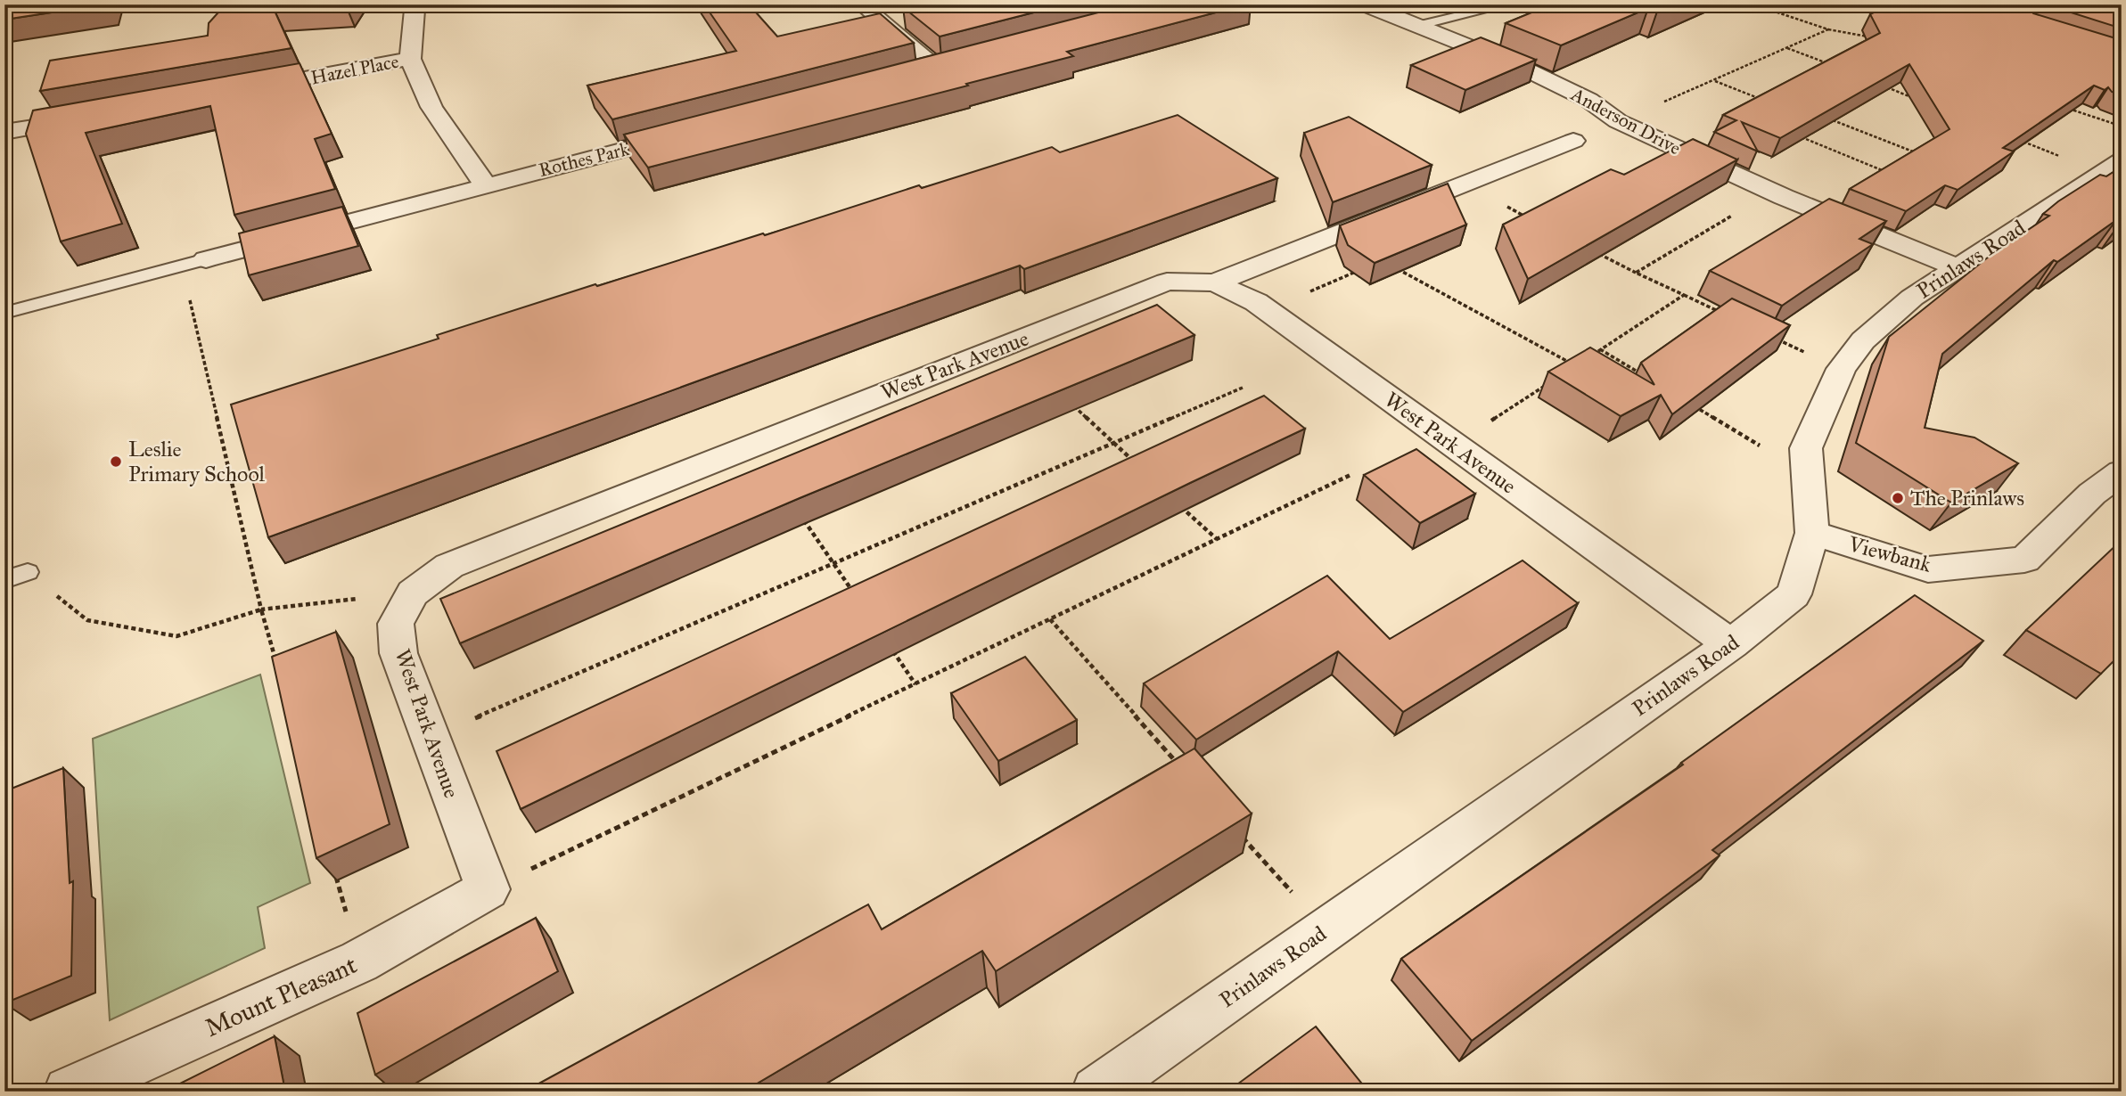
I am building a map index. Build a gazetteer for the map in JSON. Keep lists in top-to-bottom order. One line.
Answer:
{"streets":{"street":["Hazel Place","Anderson Drive","Rothes Park","Prinlaws Road","West Park Avenue","Viewbank","Mount Pleasant"]},"crossings":[["Anderson Drive","Prinlaws Road"],["Prinlaws Road","West Park Avenue"],["Prinlaws Road","Viewbank"],["West Park Avenue","Mount Pleasant"]],"places":["Leslie Primary School","The Prinlaws"]}
